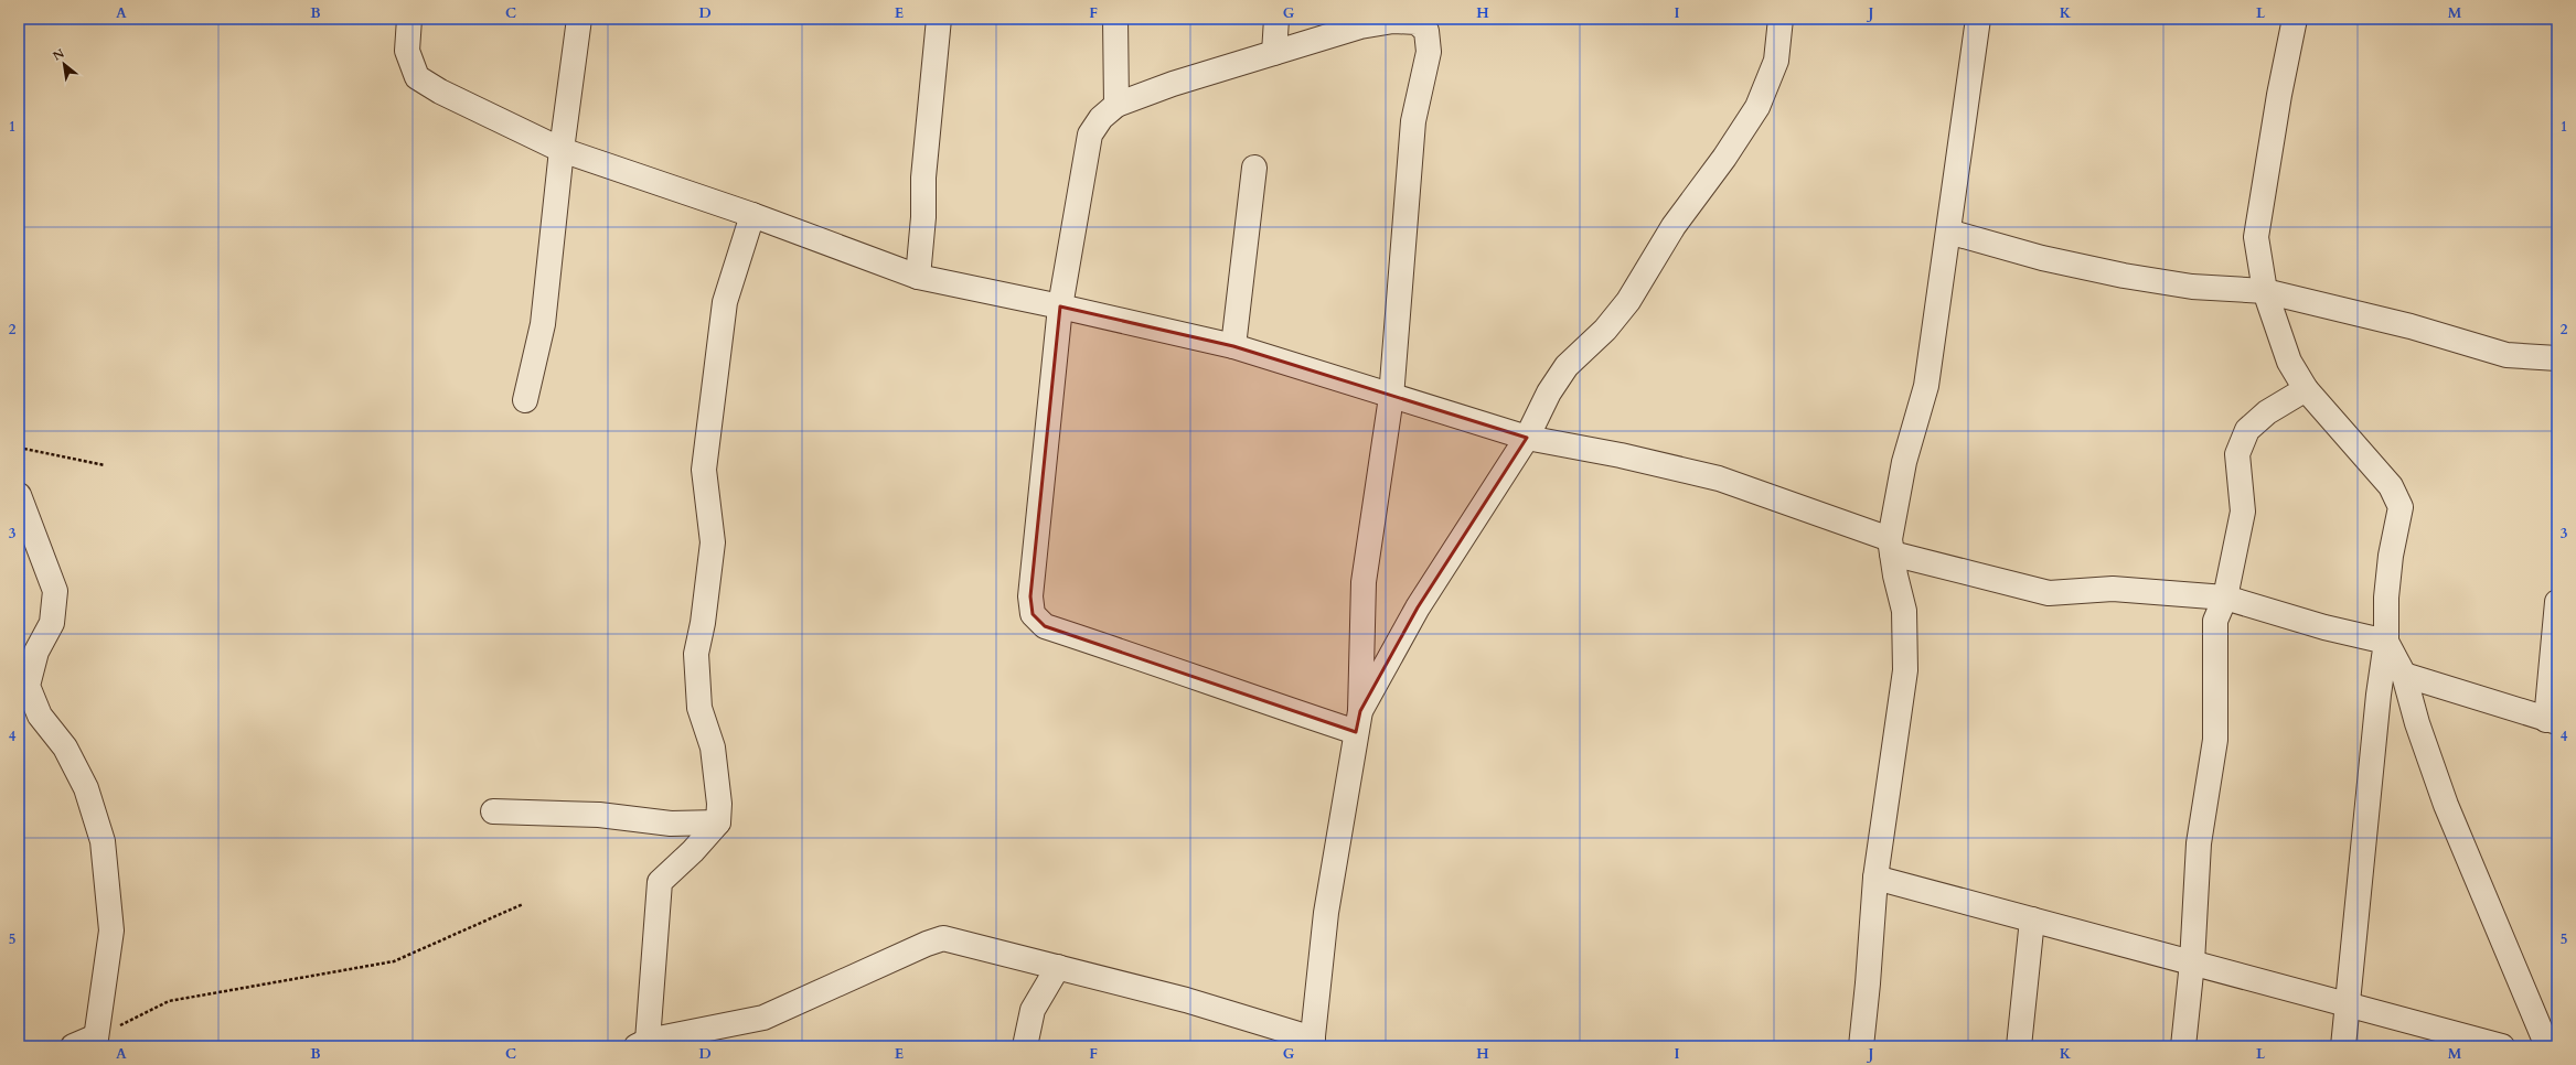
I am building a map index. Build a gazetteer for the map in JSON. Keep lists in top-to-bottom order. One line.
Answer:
{"north":"top left","grid":{"columns":["A","B","C","D","E","F","G","H","I","J","K","L","M"],"rows":["1","2","3","4","5"]}}
